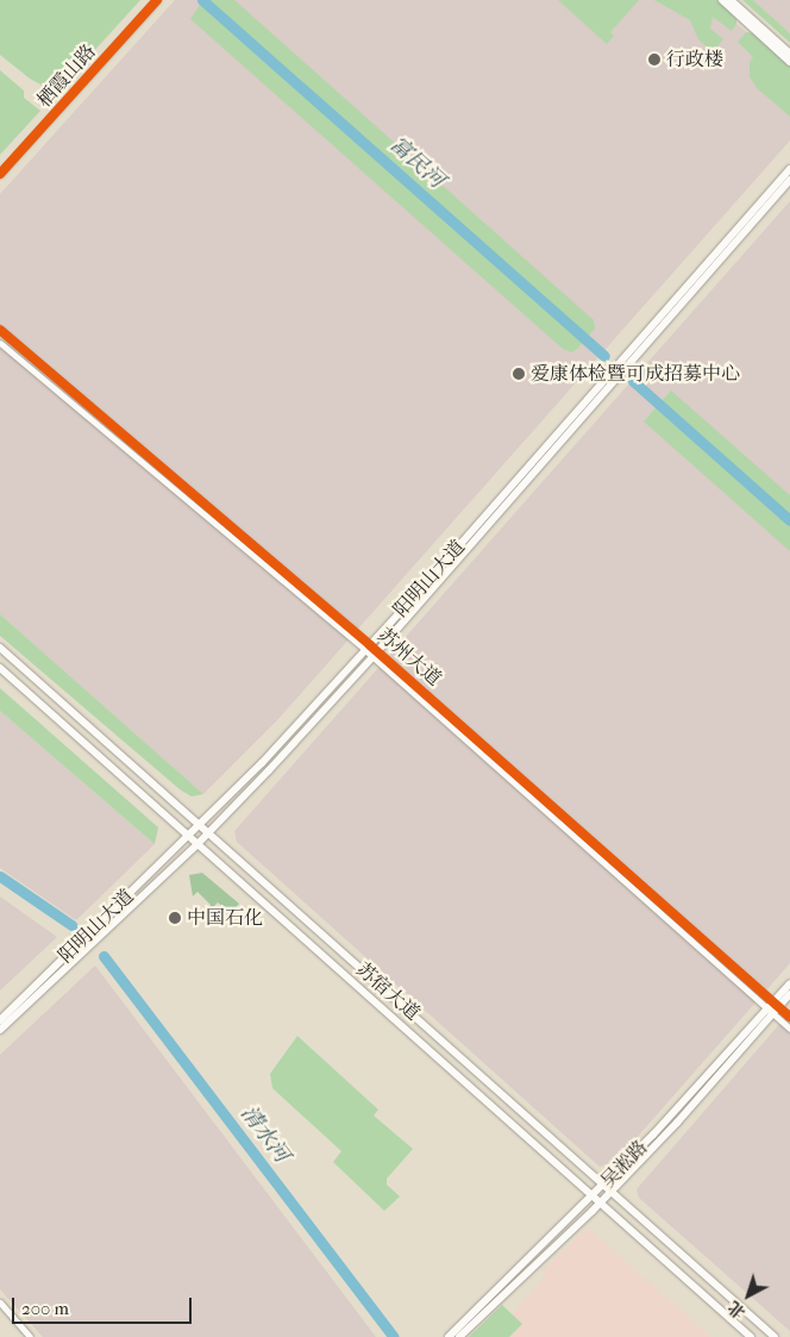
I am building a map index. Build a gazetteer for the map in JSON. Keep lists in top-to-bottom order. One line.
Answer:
{"streets":{"main road":["阳明山大道","苏宿大道","吴淞路"],"street":["栖霞山路","苏州大道"]},"crossings":[["阳明山大道","苏州大道"],["阳明山大道","苏宿大道"],["苏州大道","吴淞路"],["苏宿大道","吴淞路"]],"water":["富民河","清水河"],"places":["行政楼","爱康体检暨可成招募中心","中国石化"],"scale_bar":"200 m","north":"bottom left"}
